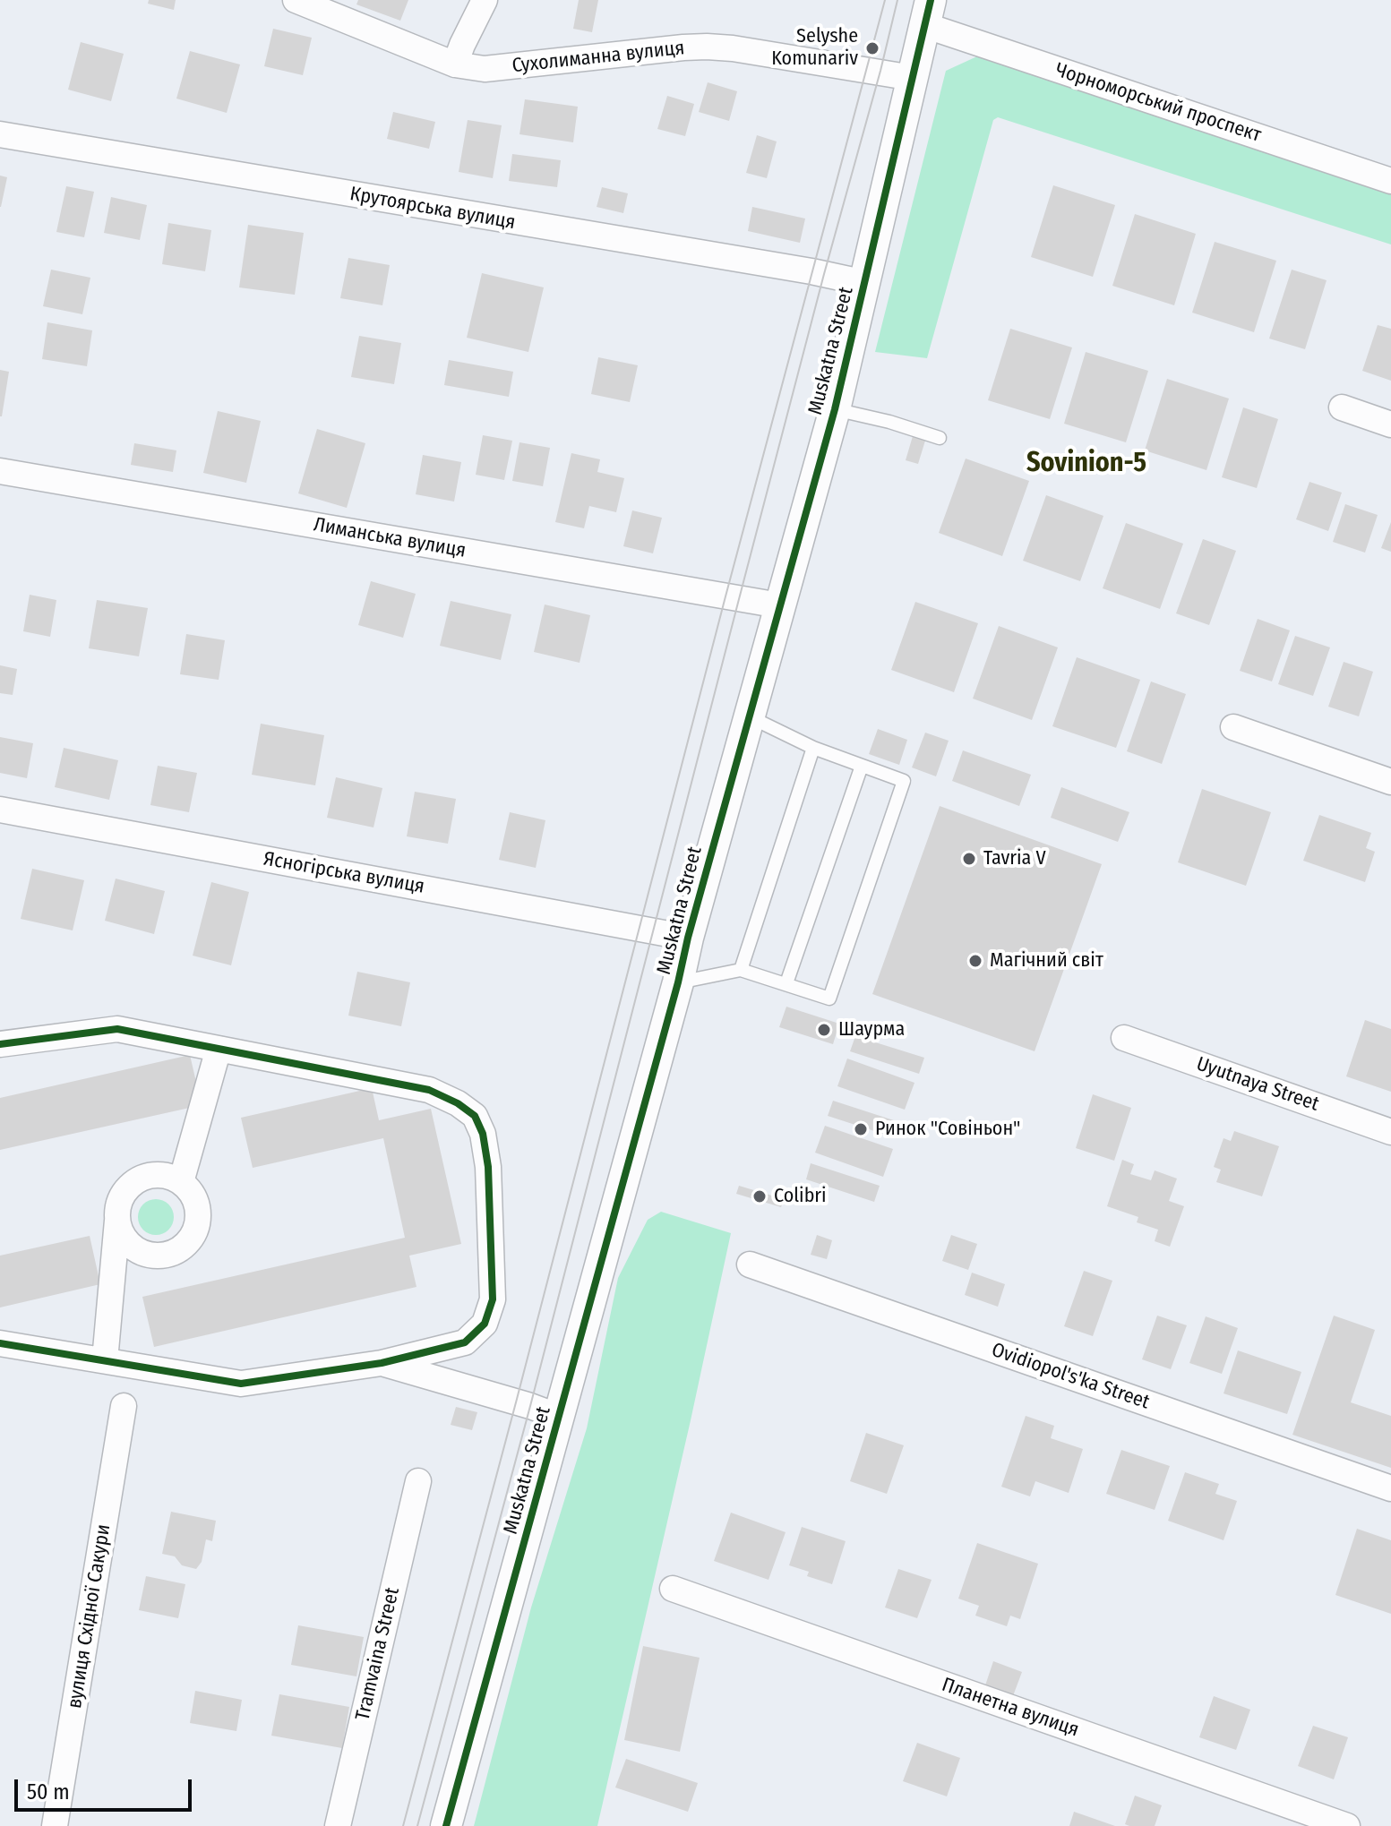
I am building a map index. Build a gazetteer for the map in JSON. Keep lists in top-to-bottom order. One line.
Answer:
{"streets":{"street":["Сухолиманна вулиця","Чорноморський проспект","Крутоярська вулиця","Muskatna Street","Лиманська вулиця","Ясногірська вулиця","Uyutnaya Street","Ovidiopol's'ka Street","вулиця Східної Сакури","Tramvaina Street","Планетна вулиця"]},"crossings":[["Сухолиманна вулиця","Muskatna Street"],["Чорноморський проспект","Muskatna Street"],["Крутоярська вулиця","Muskatna Street"],["Muskatna Street","Лиманська вулиця"],["Muskatna Street","Ясногірська вулиця"]],"districts":["Sovinion-5"],"places":["Selyshe Komunariv","Tavria V","Магічний світ","Шаурма","Ринок \"Совіньон\"","Colibri"],"scale_bar":"50 m"}
